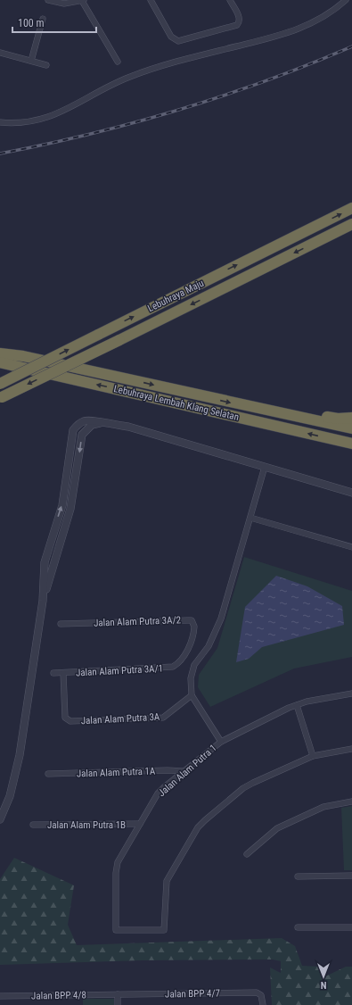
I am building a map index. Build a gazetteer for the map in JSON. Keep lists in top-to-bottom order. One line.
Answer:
{"streets":{"highway":["Lebuhraya Maju","Lebuhraya Lembah Klang Selatan"],"street":["Jalan Alam Putra 3A/2","Jalan Alam Putra 3A/1","Jalan Alam Putra 3A","Jalan Alam Putra 1","Jalan Alam Putra 1A","Jalan Alam Putra 1B","Jalan BPP 4/7","Jalan BPP 4/8"]},"crossings":[["Jalan Alam Putra 3A/2","Jalan Alam Putra 3A/1"],["Jalan Alam Putra 3A/1","Jalan Alam Putra 3A"],["Jalan Alam Putra 1","Jalan Alam Putra 1A"],["Jalan Alam Putra 1","Jalan Alam Putra 1B"],["Jalan BPP 4/7","Jalan BPP 4/8"]],"scale_bar":"100 m","north":"bottom"}
